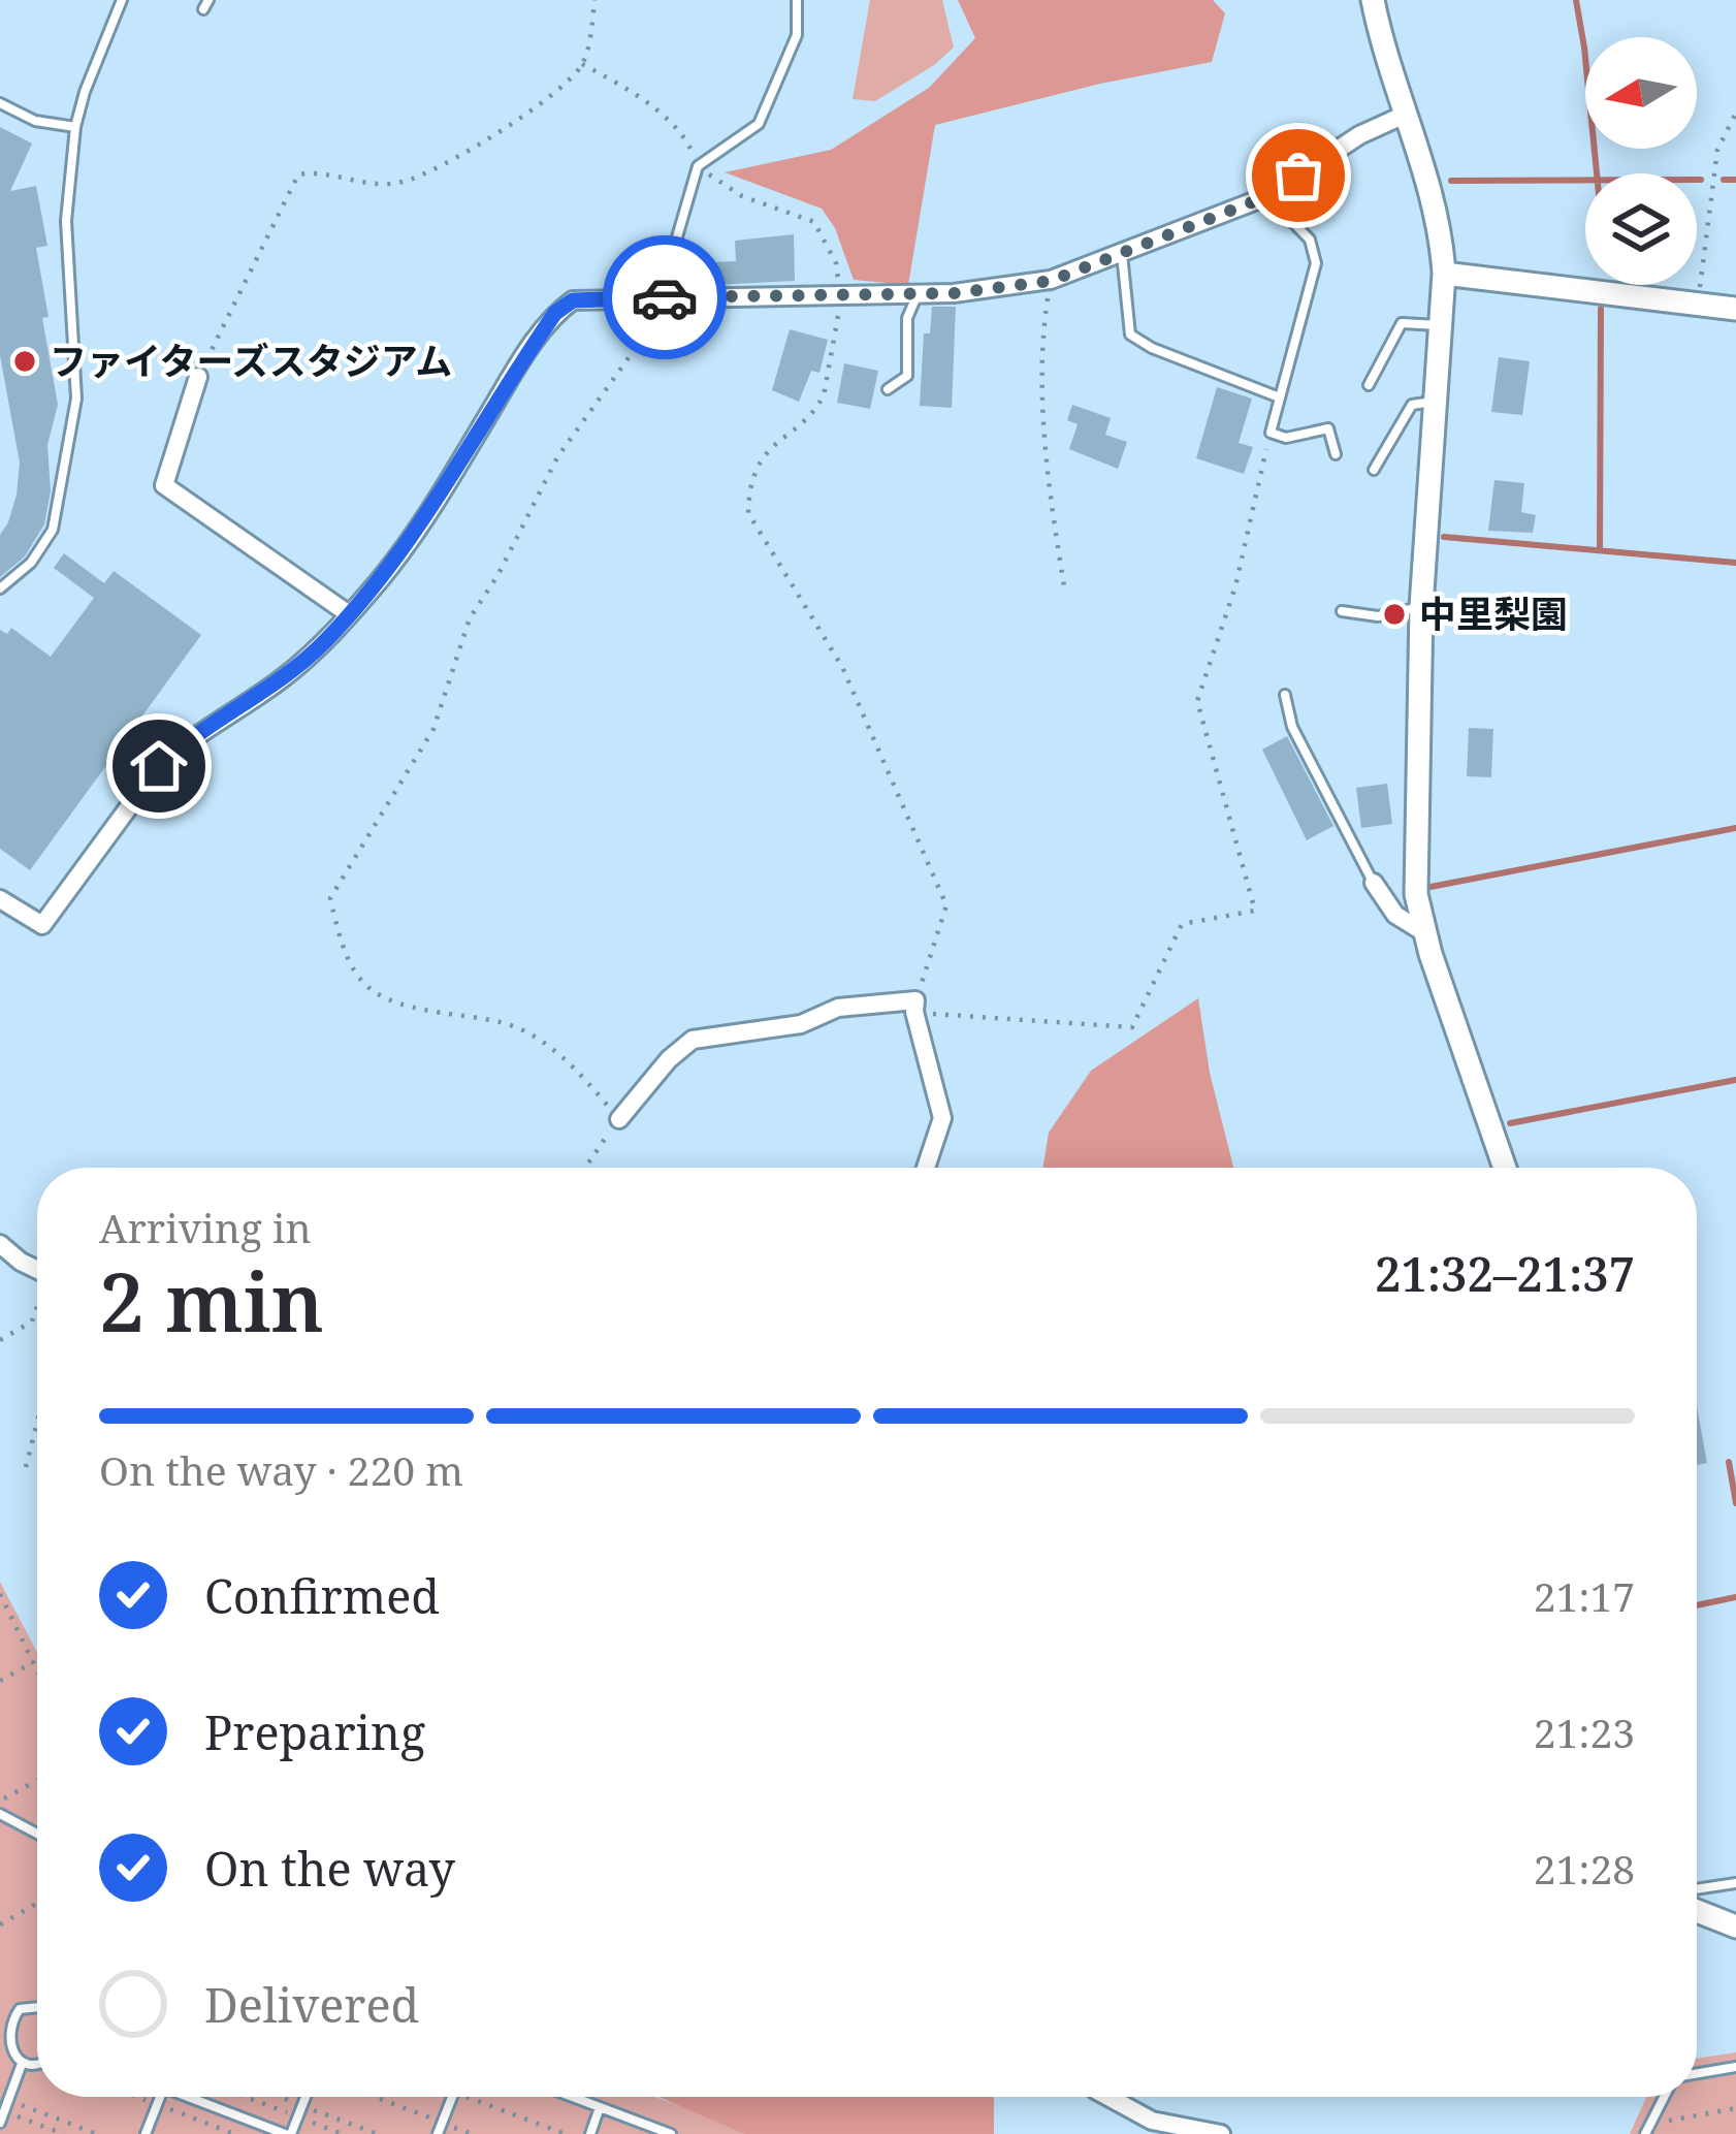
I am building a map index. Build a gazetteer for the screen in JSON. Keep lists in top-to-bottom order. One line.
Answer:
{"places":["ファイターズスタジアム","中里梨園"],"north":"left","page":{"heading":["2 min","Arriving in","21:32–21:37"],"bar":"On the way · 220 m","list":[["Confirmed","21:17"],["Preparing","21:23"],["On the way","21:28"],"Delivered"]}}
